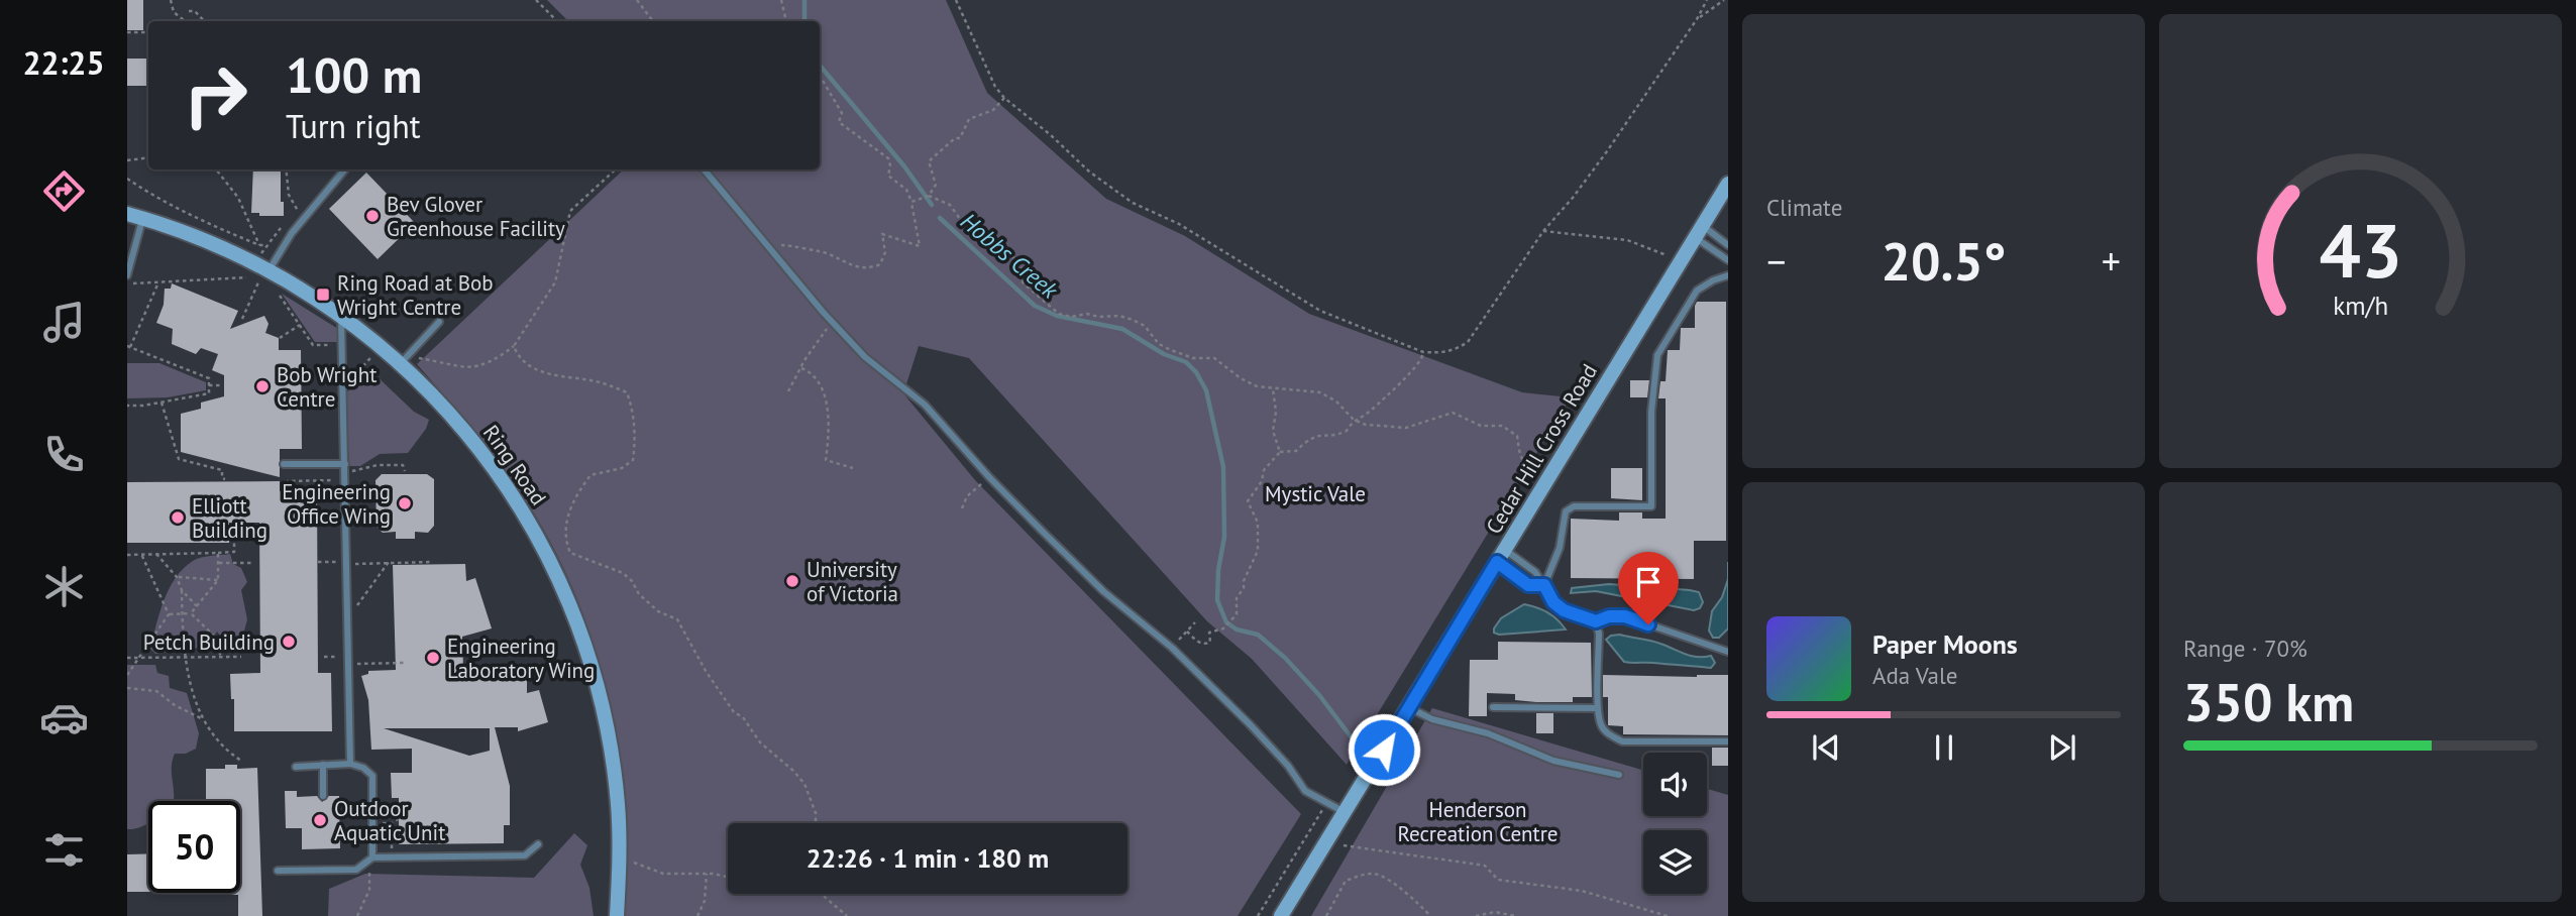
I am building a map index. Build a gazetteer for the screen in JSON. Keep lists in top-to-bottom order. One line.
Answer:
{"streets":{"street":["Cedar Hill Cross Road","Ring Road"]},"water":["Hobbs Creek"],"parks":["Mystic Vale","Henderson Recreation Centre"],"places":{"other":["Bev Glover Greenhouse Facility","Bob Wright Centre","Engineering Office Wing","Elliott Building","University of Victoria","Petch Building","Engineering Laboratory Wing","Outdoor Aquatic Unit"],"transit":["Ring Road at Bob Wright Centre"]},"page":{"tabs":"22:25","tile":["Climate",["Range · 70%","350 km"]],"turn":["100 m","Turn right"],"heat":["−","20.5°","+"],"song":["Paper Moons","Ada Vale"],"limit":"50","trip":"22:26 · 1 min · 180 m","gauge":["43","km/h"]}}
